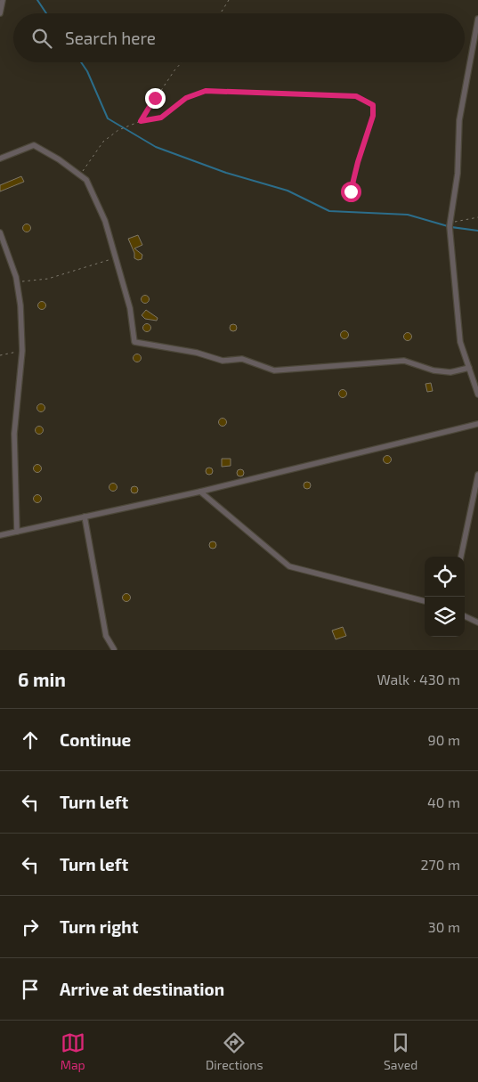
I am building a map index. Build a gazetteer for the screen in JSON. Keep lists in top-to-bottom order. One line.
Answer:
{"page":{"search":"Search here","heading":["6 min","Walk · 430 m"],"list":[["Continue","90 m"],["Turn left","40 m"],["Turn left","270 m"],["Turn right","30 m"],"Arrive at destination"],"nav":["Map","Directions","Saved"]}}
